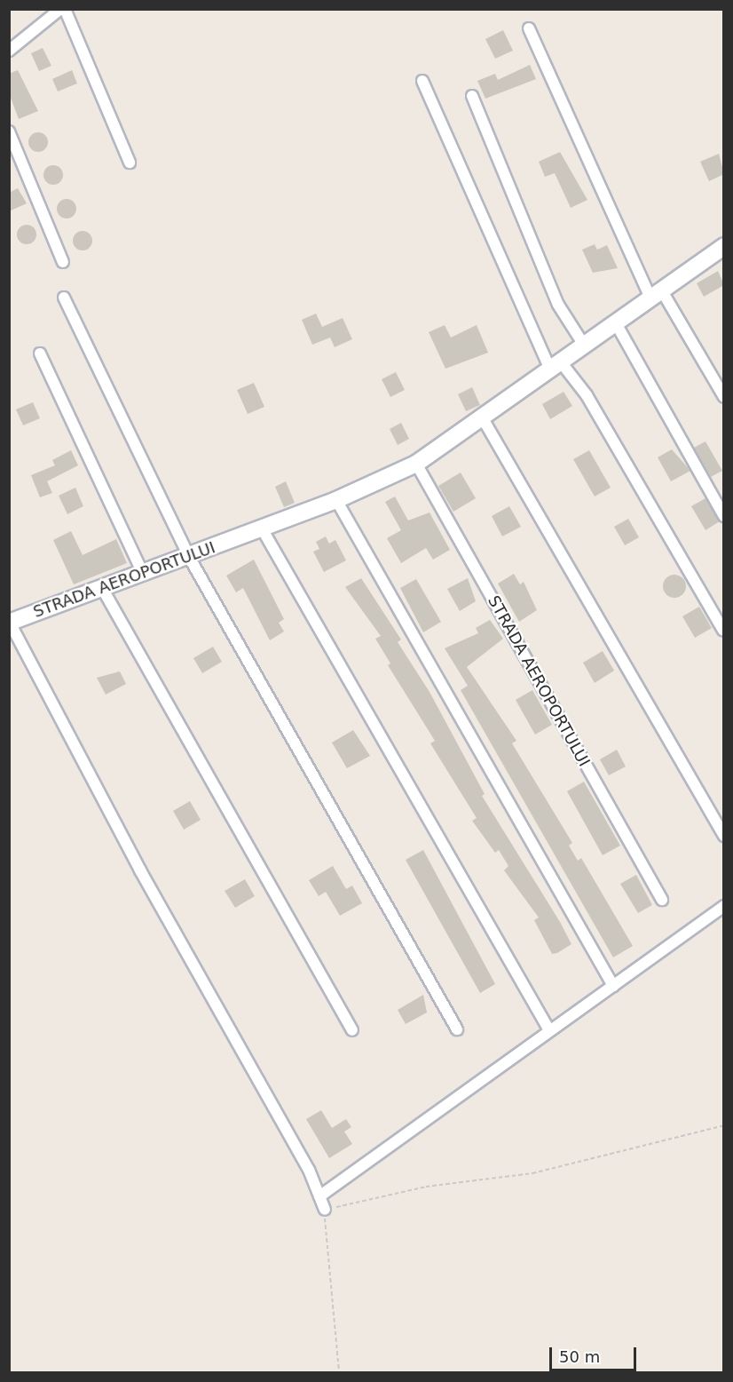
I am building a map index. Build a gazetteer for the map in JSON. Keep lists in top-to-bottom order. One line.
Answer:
{"streets":{"street":["STRADA AEROPORTULUI"]},"scale_bar":"50 m"}
